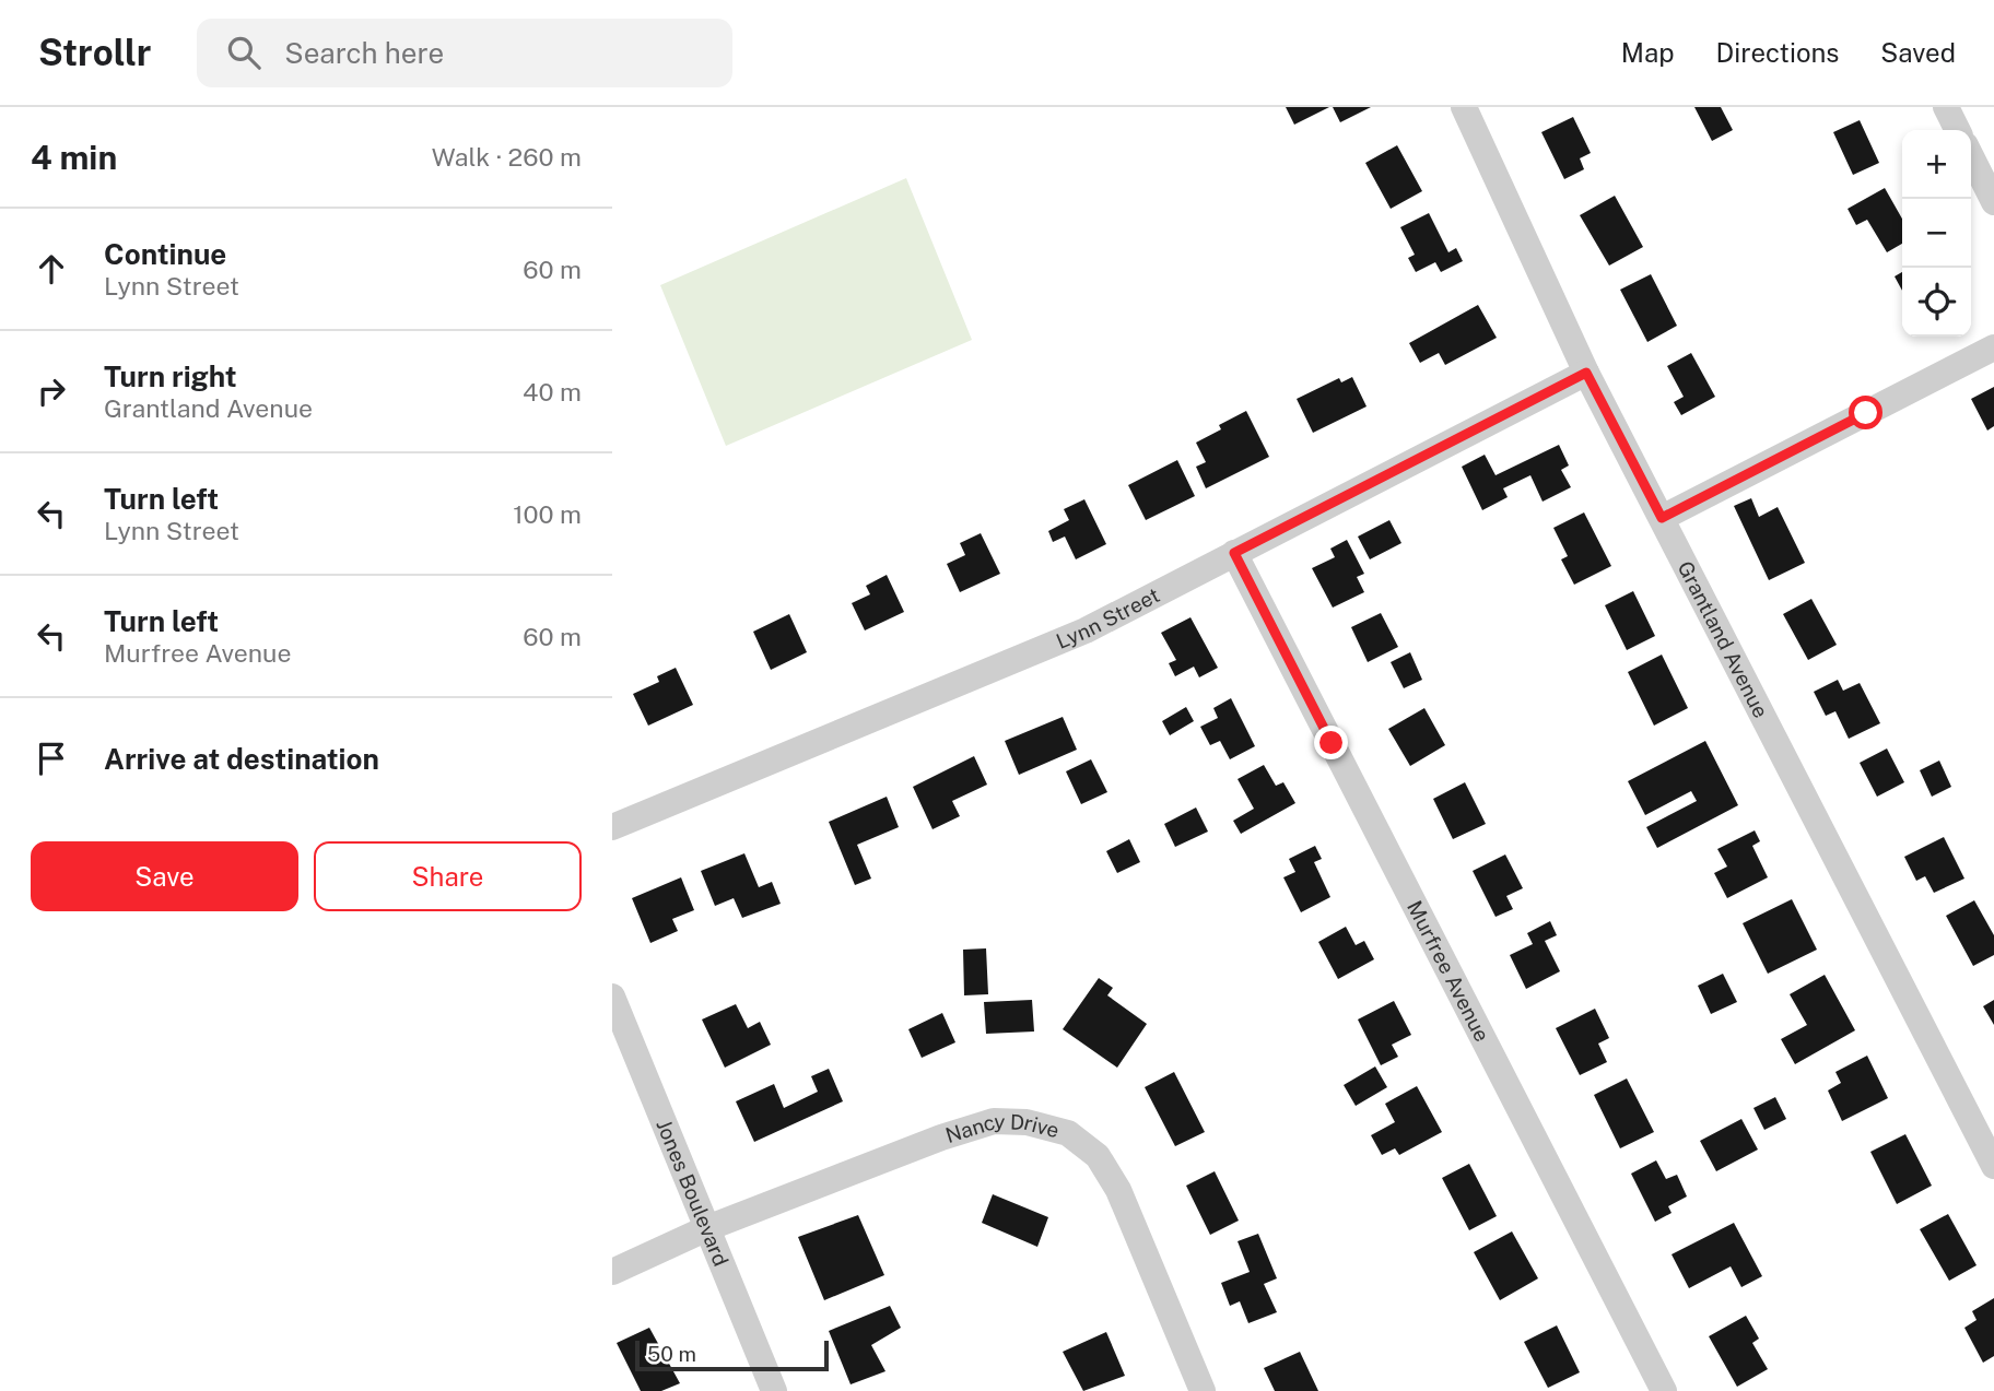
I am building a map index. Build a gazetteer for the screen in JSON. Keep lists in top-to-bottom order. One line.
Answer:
{"streets":{"street":["Lynn Street","Grantland Avenue","Murfree Avenue","Nancy Drive","Jones Boulevard"]},"crossings":[["Lynn Street","Grantland Avenue"],["Lynn Street","Murfree Avenue"],["Nancy Drive","Jones Boulevard"]],"scale_bar":"50 m","page":{"header":"Strollr","search":"Search here","nav":["Map","Directions","Saved"],"heading":["4 min","Walk · 260 m"],"map_buttons":["+","−"],"list":[["Continue","Lynn Street","60 m"],["Turn right","Grantland Avenue","40 m"],["Turn left","Lynn Street","100 m"],["Turn left","Murfree Avenue","60 m"],"Arrive at destination"],"buttons":["Save","Share"],"scale":"50 m"}}
